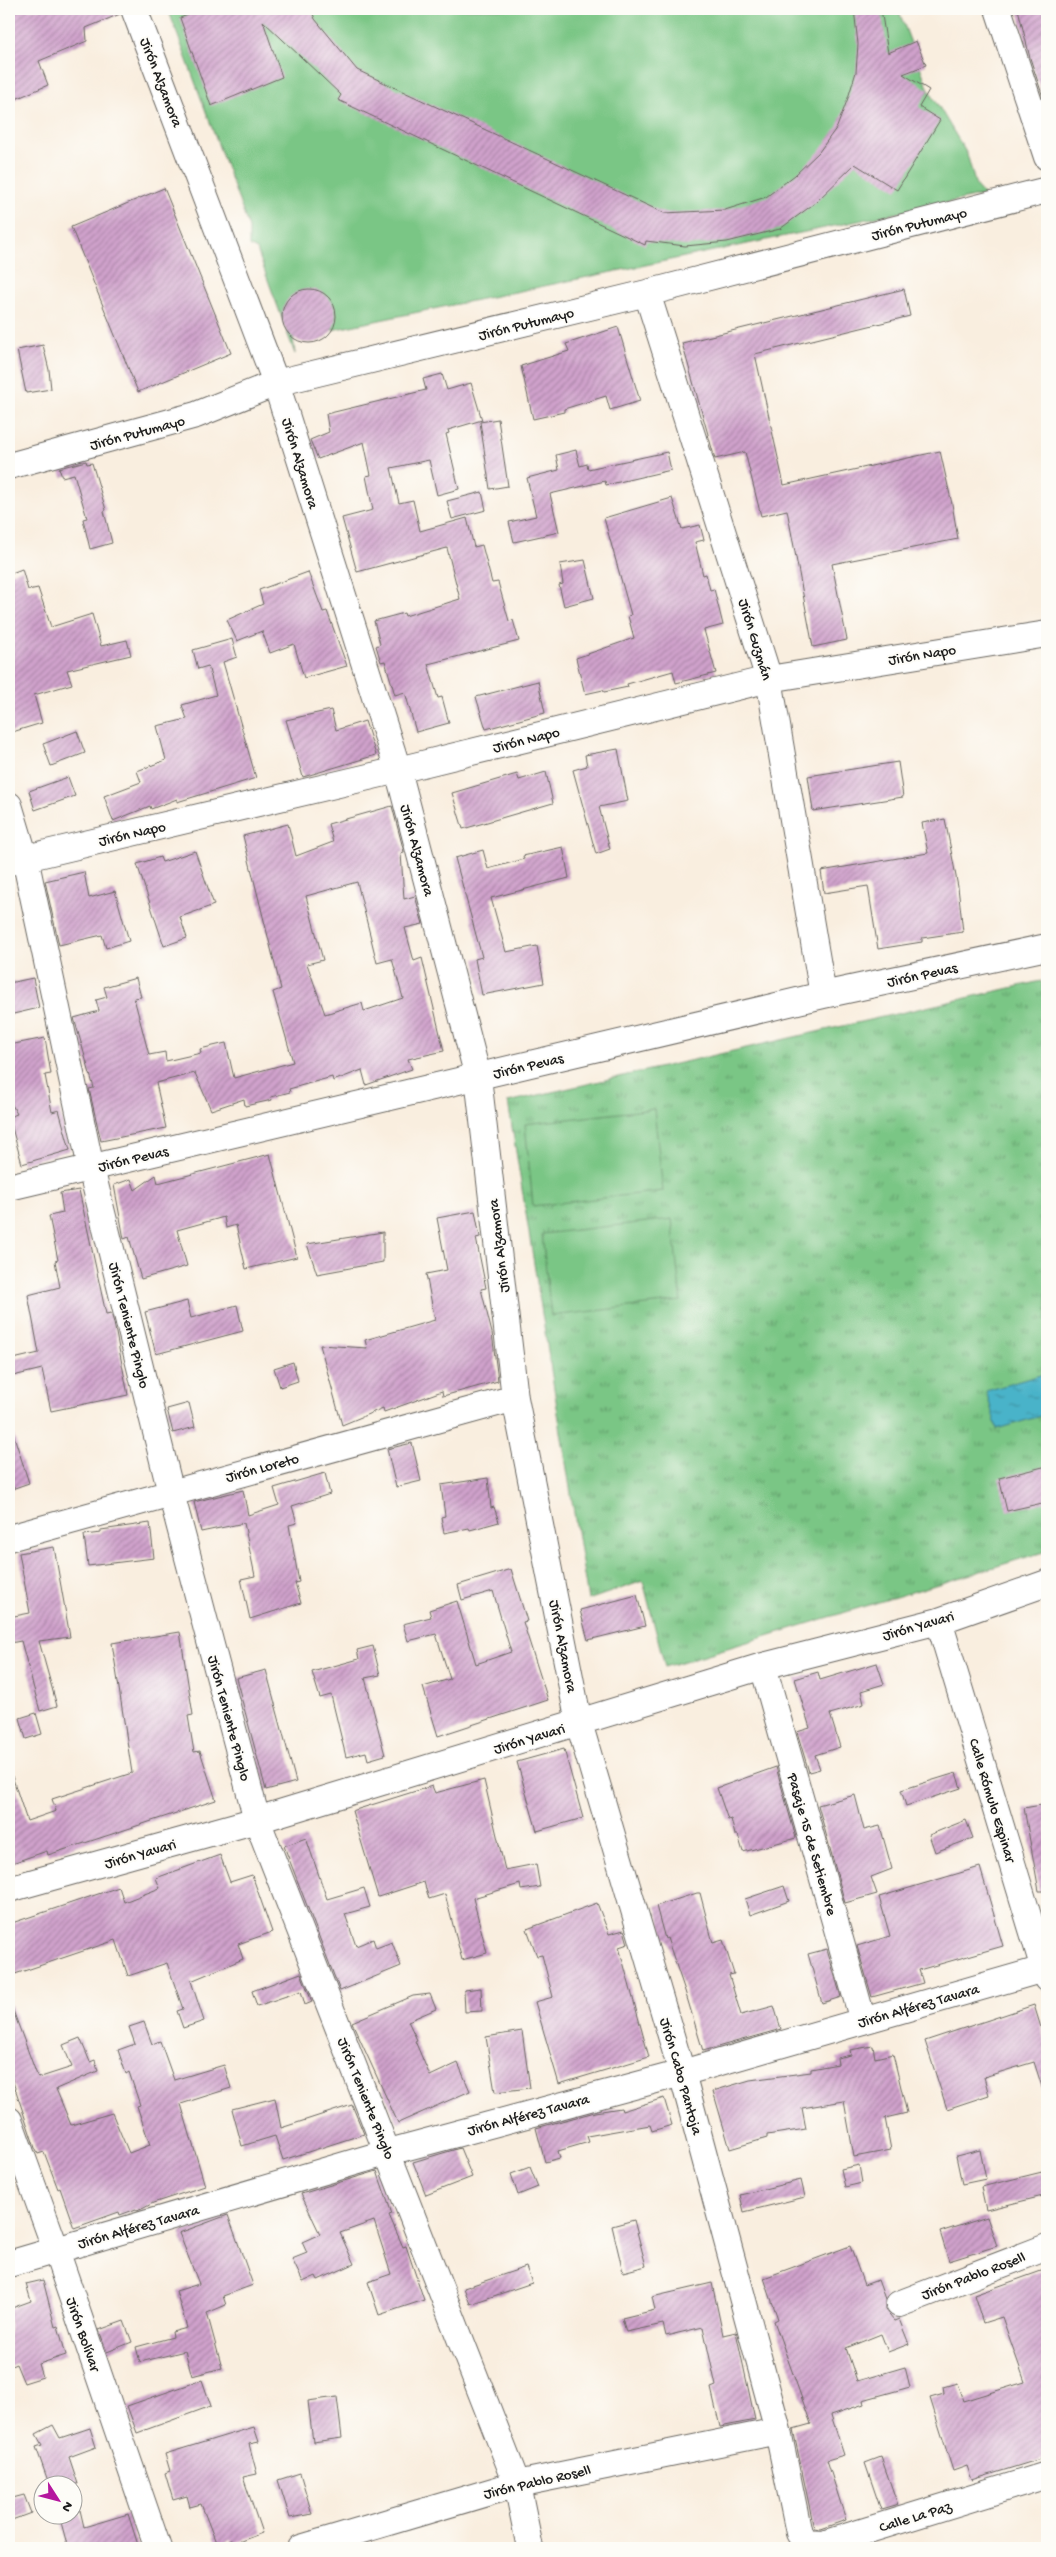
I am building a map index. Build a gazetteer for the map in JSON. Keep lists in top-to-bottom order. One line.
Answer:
{"streets":{"street":["Jirón Alzamora","Jirón Putumayo","Jirón Guzmán","Jirón Napo","Jirón Pevas","Jirón Teniente Pinglo","Jirón Loreto","Jirón Yavari","Calle Rómulo Espinar","Pasaje 15 de Setiembre","Jirón Alférez Tavara","Jirón Cabo Pantoja","Jirón Pablo Rosell","Jirón Bolívar","Calle La Paz"]},"crossings":[["Jirón Alzamora","Jirón Putumayo"],["Jirón Alzamora","Jirón Napo"],["Jirón Alzamora","Jirón Pevas"],["Jirón Alzamora","Jirón Loreto"],["Jirón Alzamora","Jirón Yavari"],["Jirón Alzamora","Jirón Cabo Pantoja"],["Jirón Putumayo","Jirón Guzmán"],["Jirón Guzmán","Jirón Napo"],["Jirón Guzmán","Jirón Pevas"],["Jirón Napo","Jirón Teniente Pinglo"],["Jirón Pevas","Jirón Teniente Pinglo"],["Jirón Teniente Pinglo","Jirón Loreto"],["Jirón Teniente Pinglo","Jirón Yavari"],["Jirón Teniente Pinglo","Jirón Alférez Tavara"],["Jirón Teniente Pinglo","Jirón Pablo Rosell"],["Jirón Yavari","Calle Rómulo Espinar"],["Jirón Yavari","Pasaje 15 de Setiembre"],["Jirón Yavari","Jirón Cabo Pantoja"],["Calle Rómulo Espinar","Jirón Alférez Tavara"],["Pasaje 15 de Setiembre","Jirón Alférez Tavara"],["Jirón Alférez Tavara","Jirón Cabo Pantoja"],["Jirón Alférez Tavara","Jirón Bolívar"],["Jirón Cabo Pantoja","Jirón Pablo Rosell"],["Jirón Cabo Pantoja","Calle La Paz"],["Jirón Pablo Rosell","Calle La Paz"]],"north":"bottom right"}
